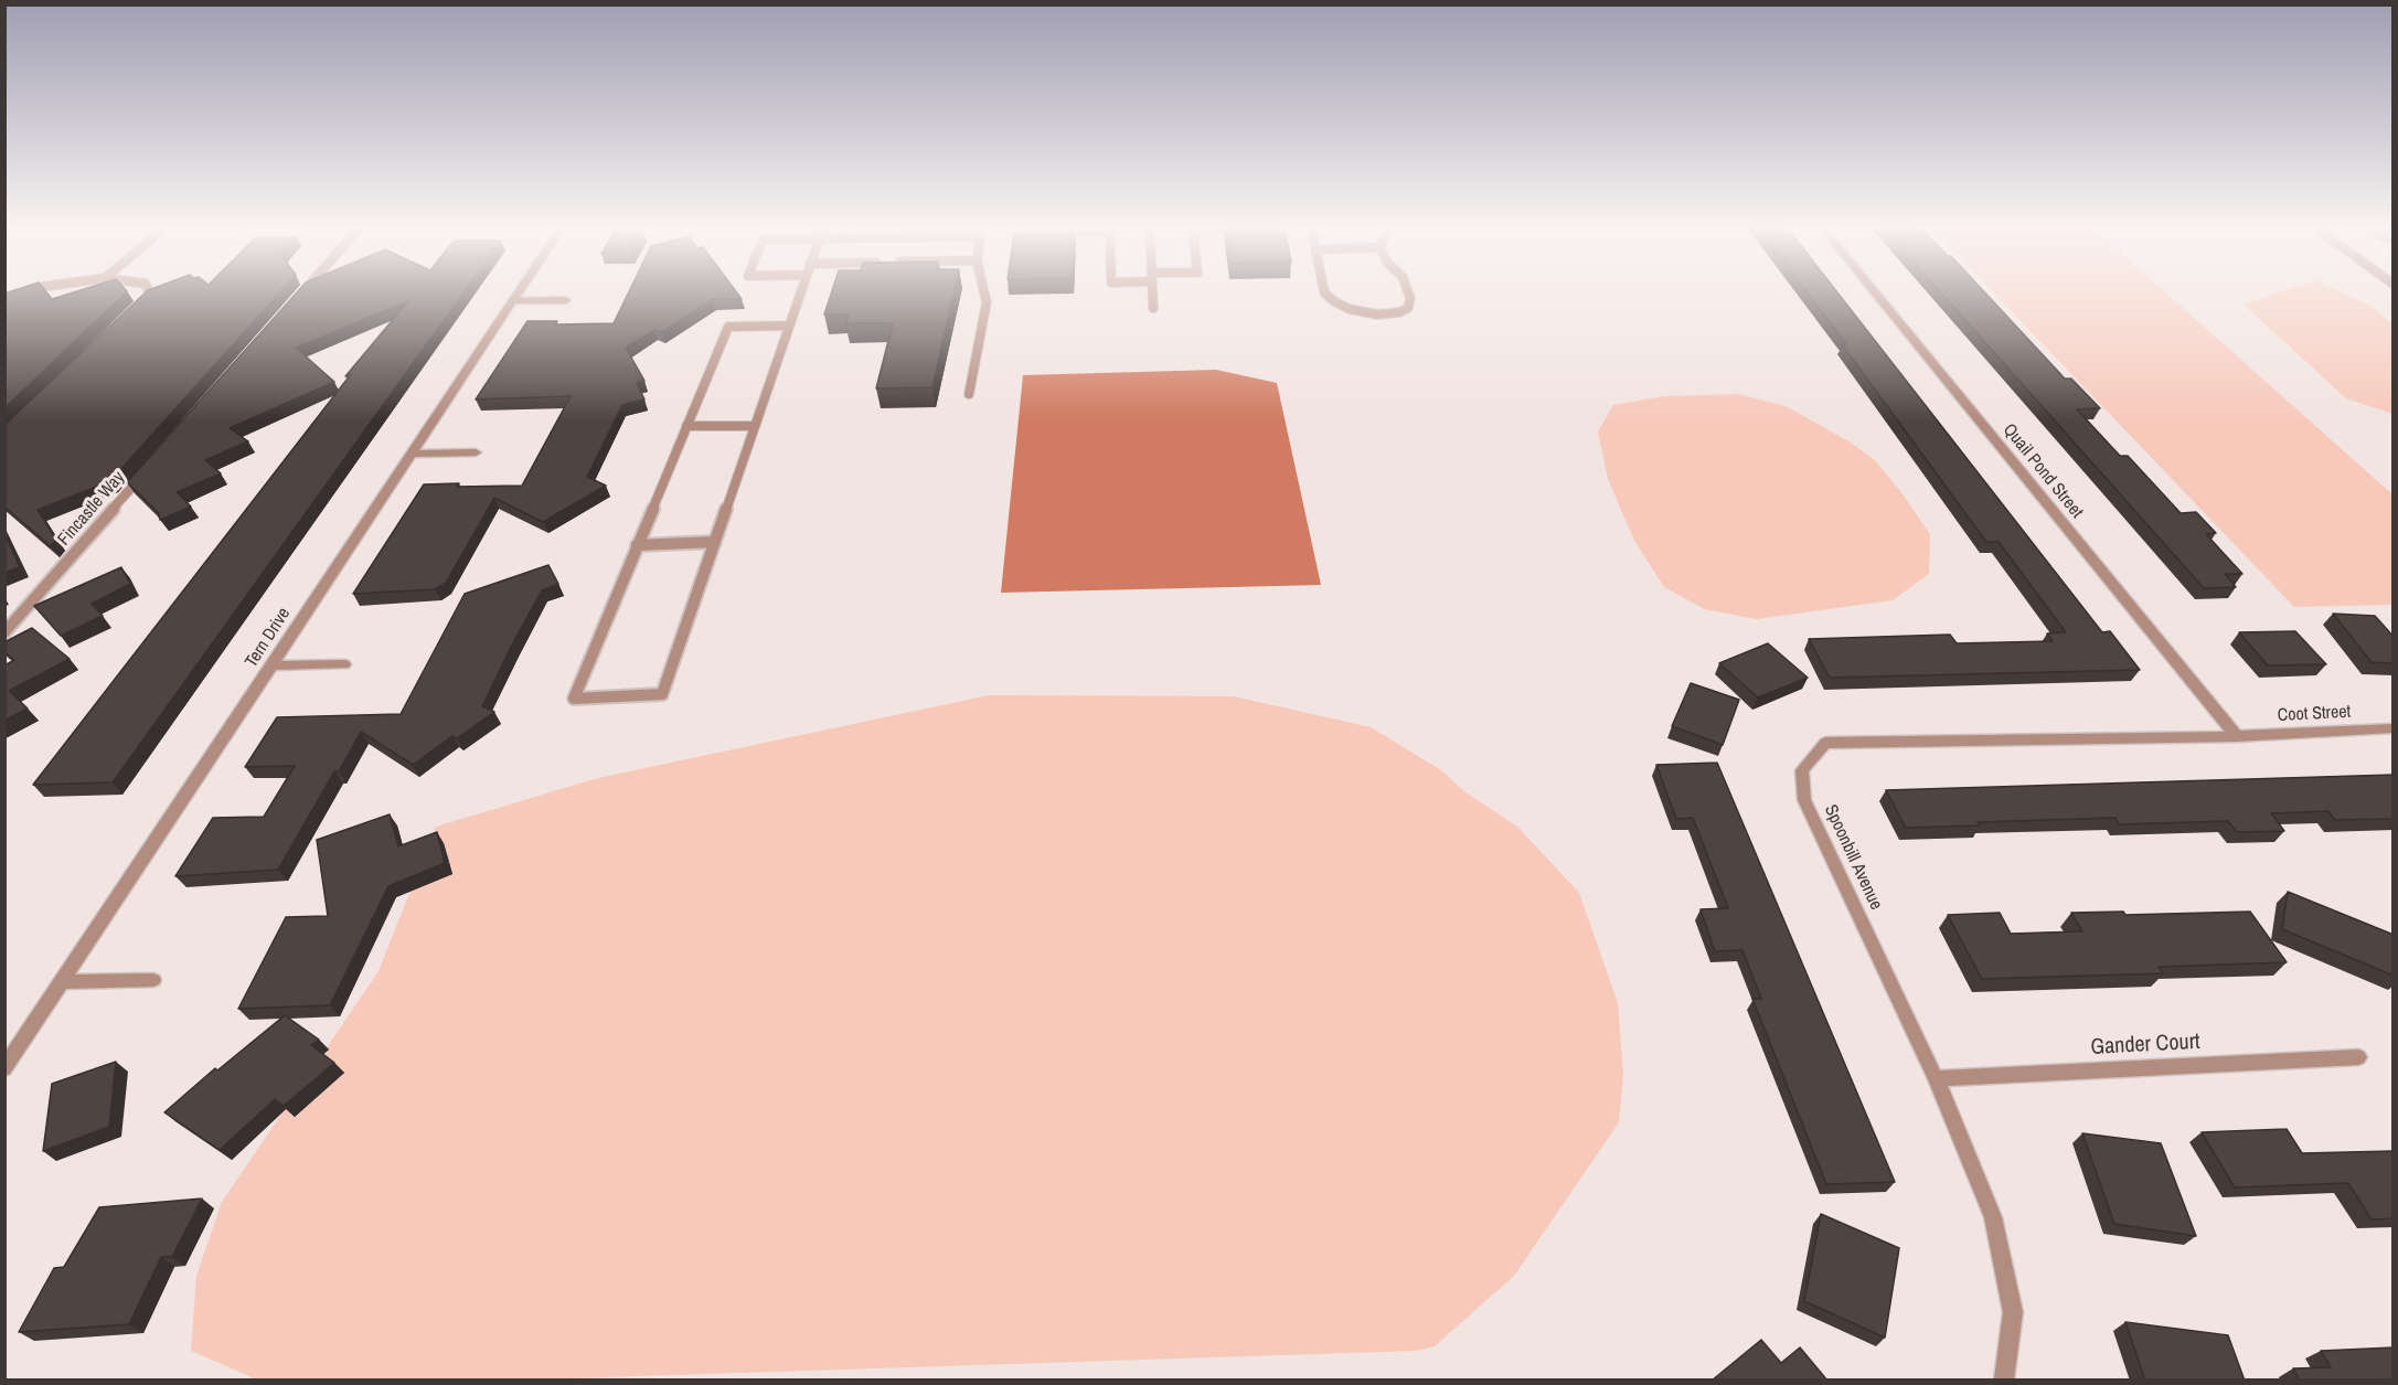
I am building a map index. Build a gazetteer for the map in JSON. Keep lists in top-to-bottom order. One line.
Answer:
{"streets":{"street":["Quail Pond Street","Tern Drive","Coot Street","Spoonbill Avenue","Gander Court"],"lane":["Fincastle Way"]},"crossings":[["Quail Pond Street","Coot Street"],["Quail Pond Street","Spoonbill Avenue"],["Coot Street","Spoonbill Avenue"],["Spoonbill Avenue","Gander Court"]]}
